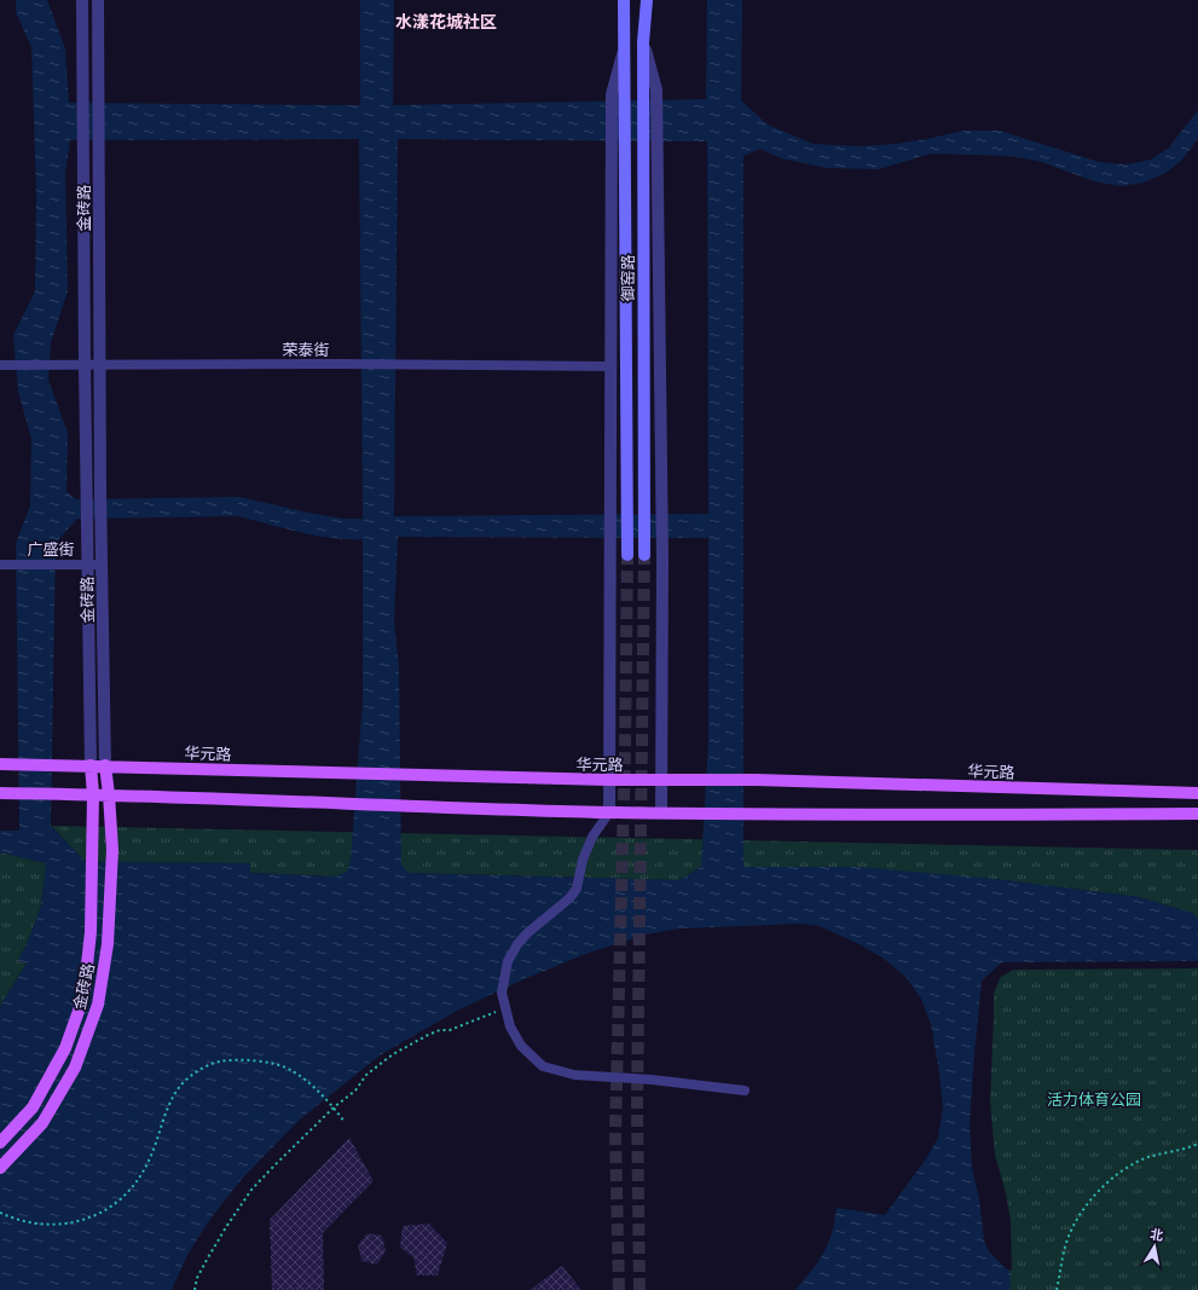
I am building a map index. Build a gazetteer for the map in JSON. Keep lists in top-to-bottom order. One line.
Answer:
{"streets":{"main road":["金砖路","御窑路","华元路"],"street":["荣泰街","广盛街"]},"crossings":[["金砖路","荣泰街"],["金砖路","广盛街"],["金砖路","华元路"]],"districts":["水漾花城社区"],"parks":["活力体育公园"],"north":"top"}
